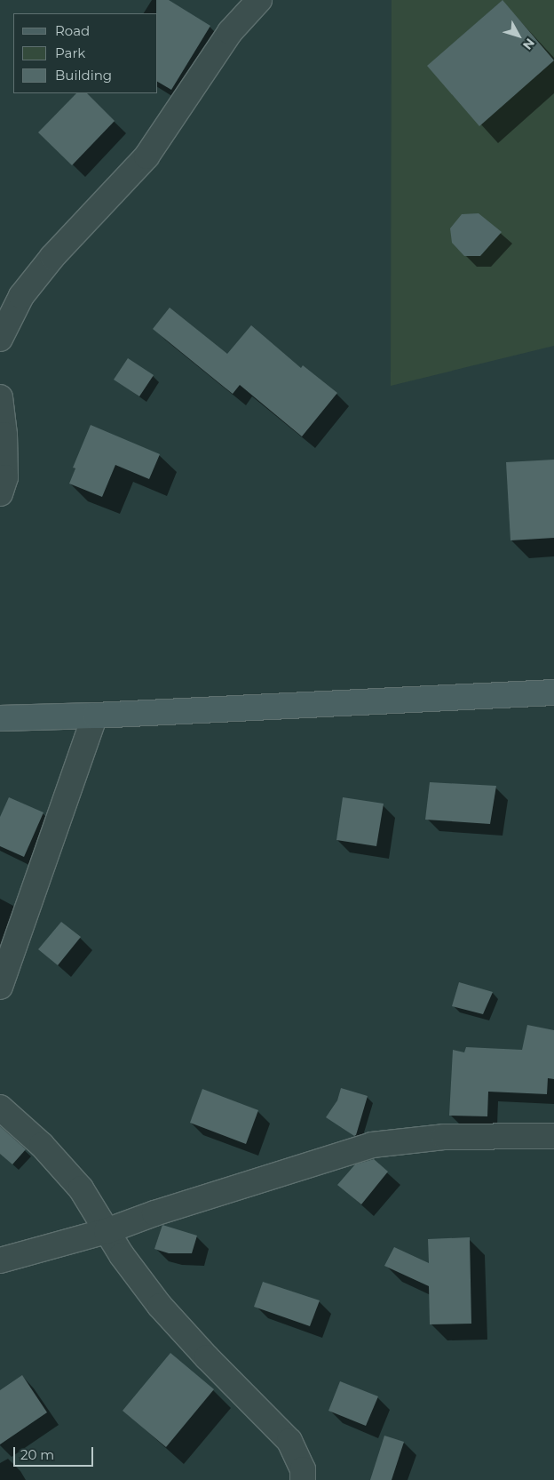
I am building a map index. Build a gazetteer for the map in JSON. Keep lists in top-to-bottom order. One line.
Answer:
{"legend":["Road","Park","Building"],"scale_bar":"20 m","north":"bottom right"}
